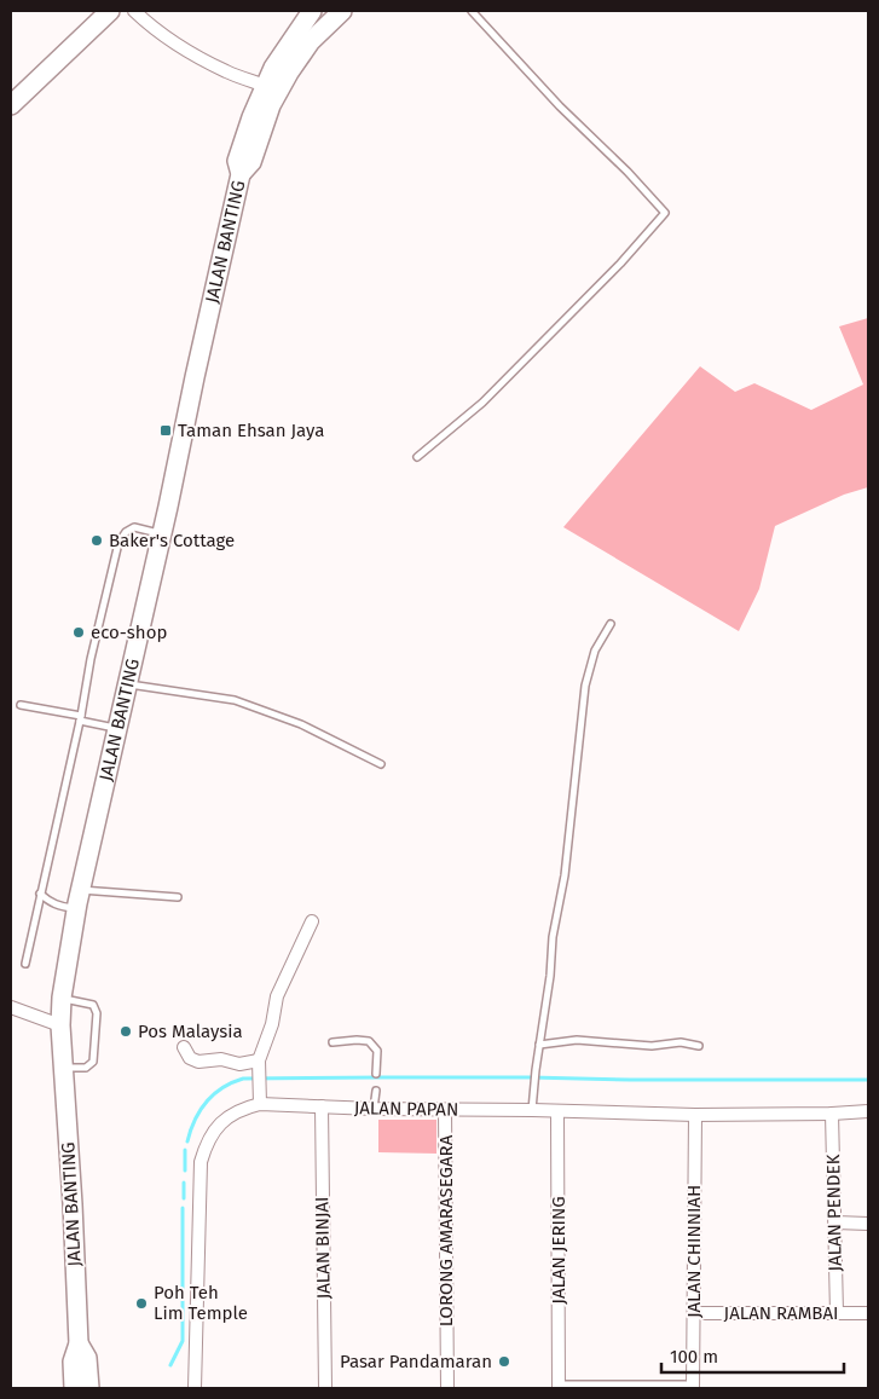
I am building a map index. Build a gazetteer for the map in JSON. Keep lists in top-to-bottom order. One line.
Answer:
{"streets":{"main road":["JALAN BANTING"],"street":["JALAN PAPAN","JALAN PENDEK","LORONG AMARASEGARA","JALAN BINJAI","JALAN JERING","JALAN CHINNIAH","JALAN RAMBAI"]},"crossings":[["JALAN PAPAN","JALAN PENDEK"],["JALAN PAPAN","LORONG AMARASEGARA"],["JALAN PAPAN","JALAN BINJAI"],["JALAN PAPAN","JALAN JERING"],["JALAN PAPAN","JALAN CHINNIAH"],["JALAN PENDEK","JALAN RAMBAI"],["JALAN CHINNIAH","JALAN RAMBAI"]],"places":{"transit":["Taman Ehsan Jaya"],"other":["Baker's Cottage","eco-shop","Pos Malaysia","Poh Teh Lim Temple","Pasar Pandamaran"]},"scale_bar":"100 m"}
